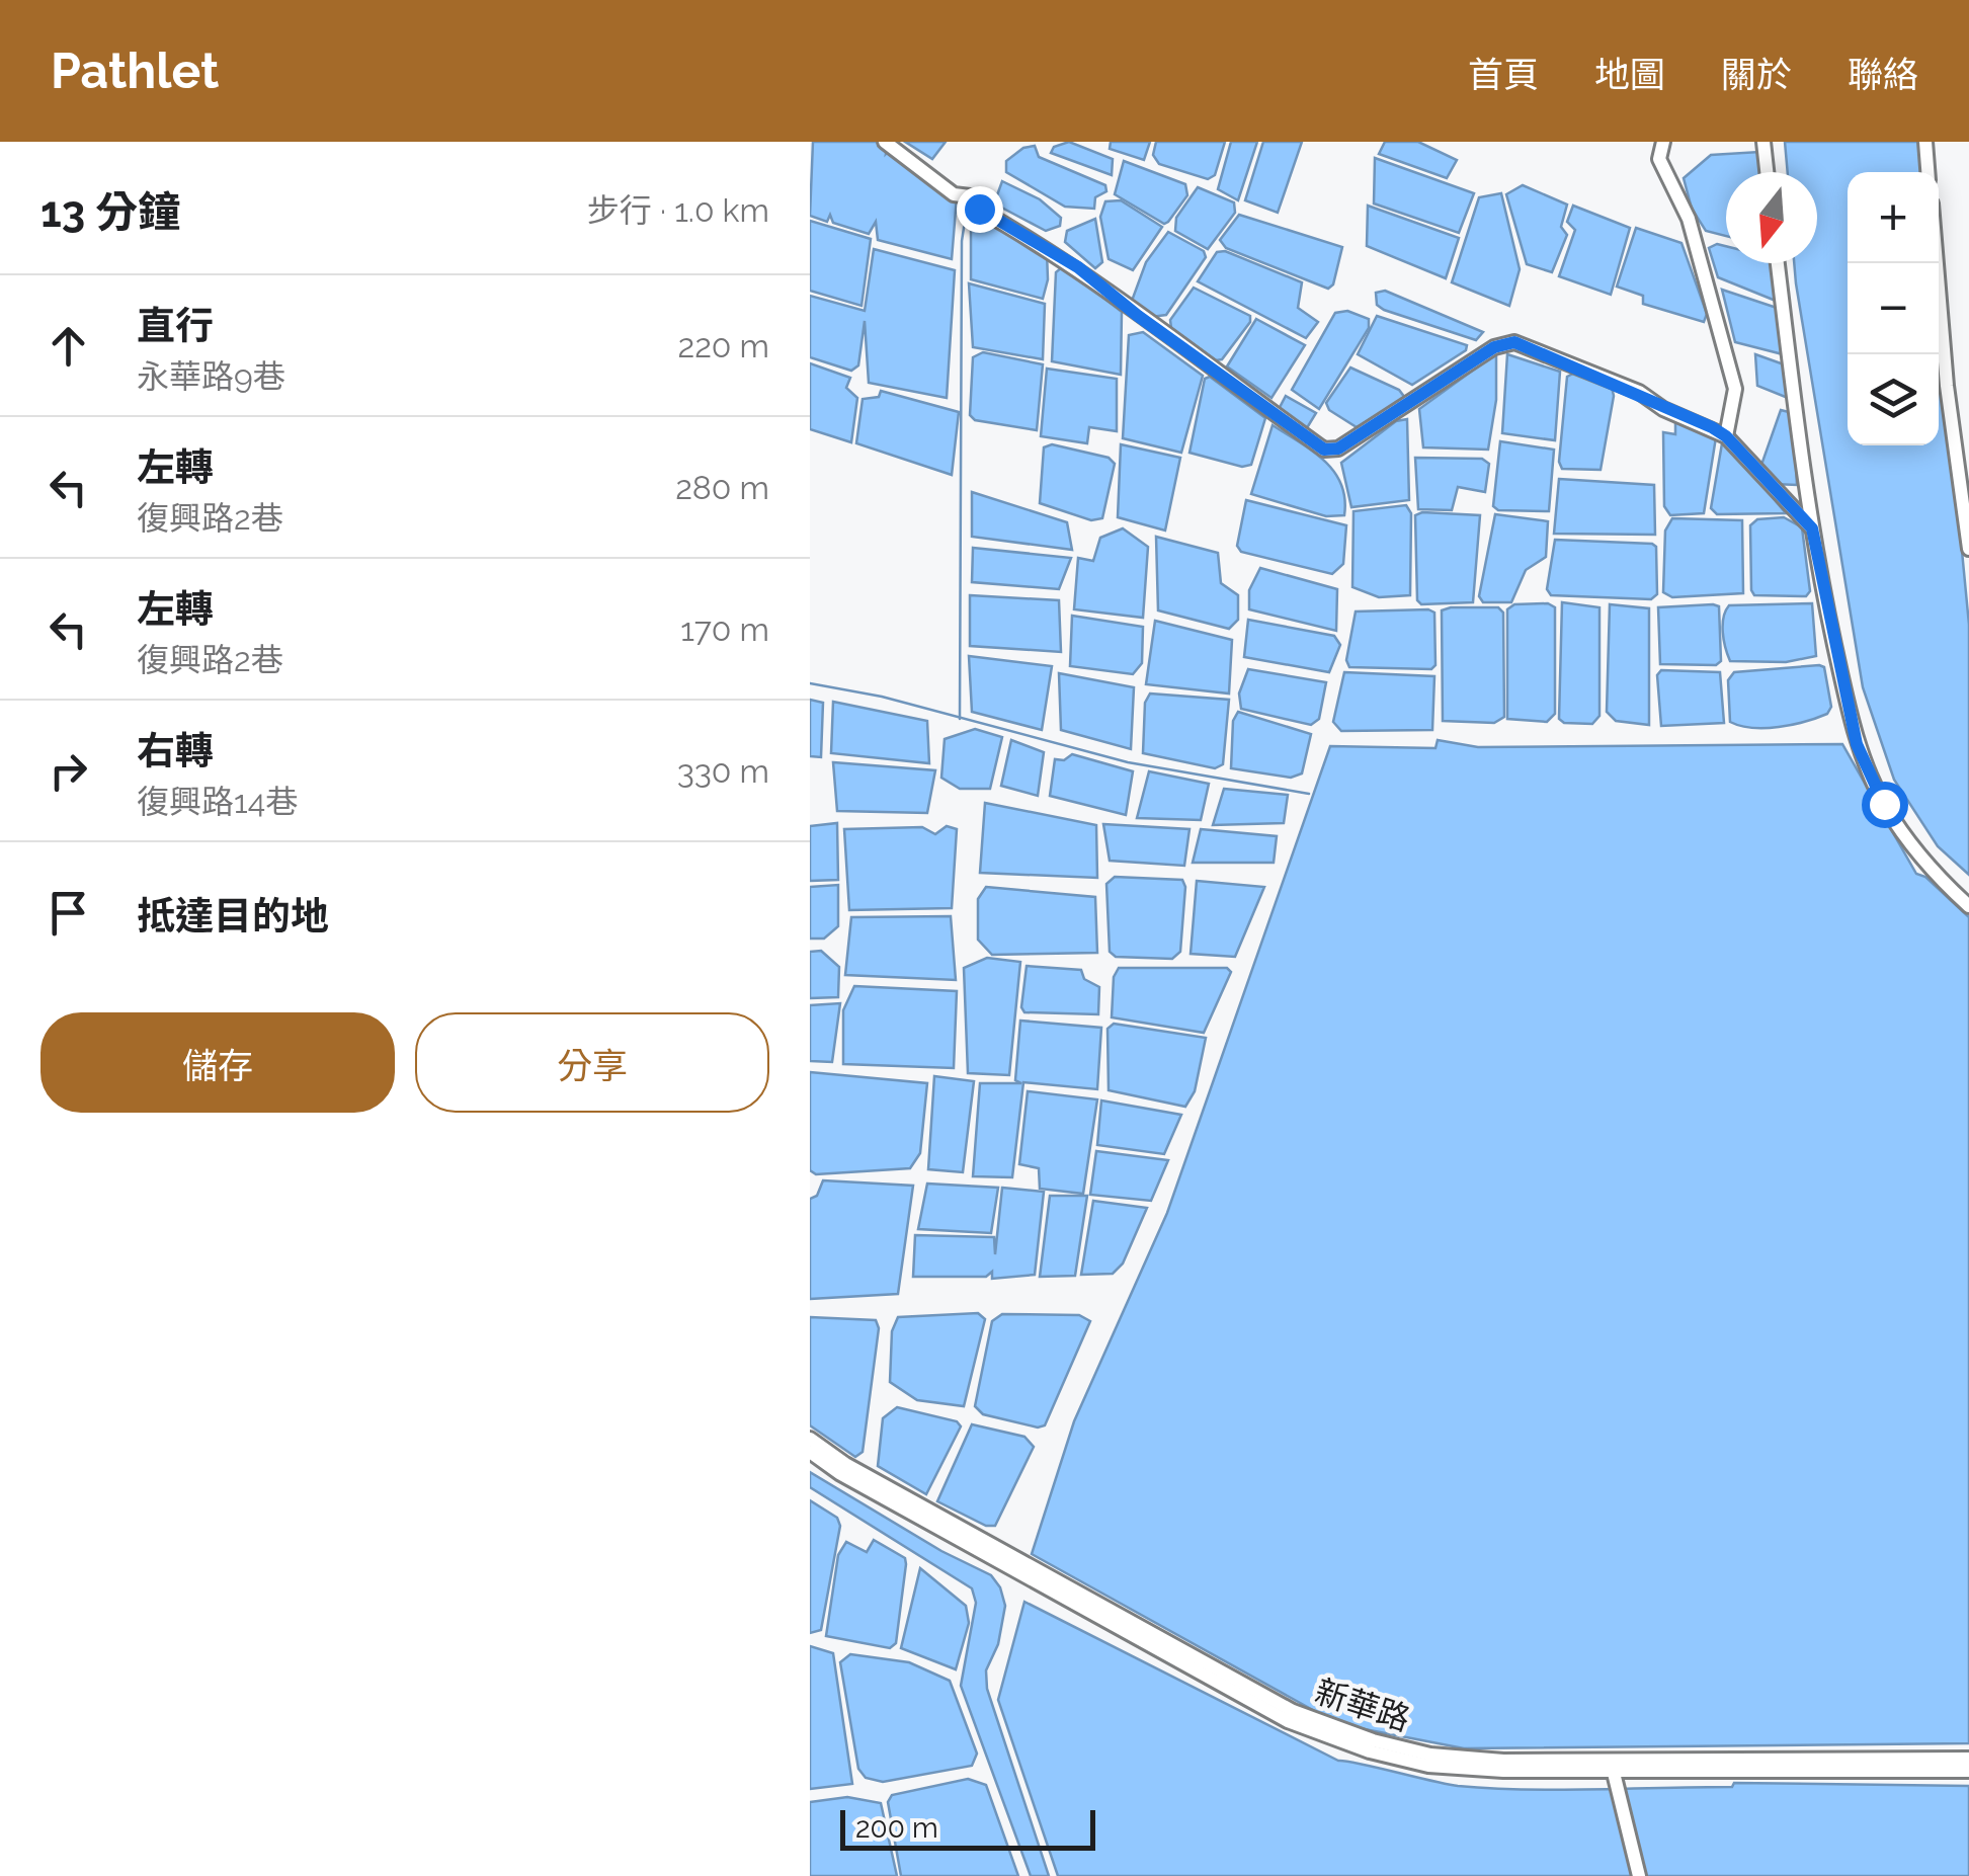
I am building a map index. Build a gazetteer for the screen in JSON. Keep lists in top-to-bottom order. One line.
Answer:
{"streets":{"street":["新華路"]},"scale_bar":"200 m","north":"bottom","page":{"header":"Pathlet","nav":["首頁","地圖","關於","聯絡"],"heading":["13 分鐘","步行 · 1.0 km"],"map_buttons":["+","−"],"list":[["直行","永華路9巷","220 m"],["左轉","復興路2巷","280 m"],["左轉","復興路2巷","170 m"],["右轉","復興路14巷","330 m"],"抵達目的地"],"buttons":["儲存","分享"],"scale":"200 m"}}
